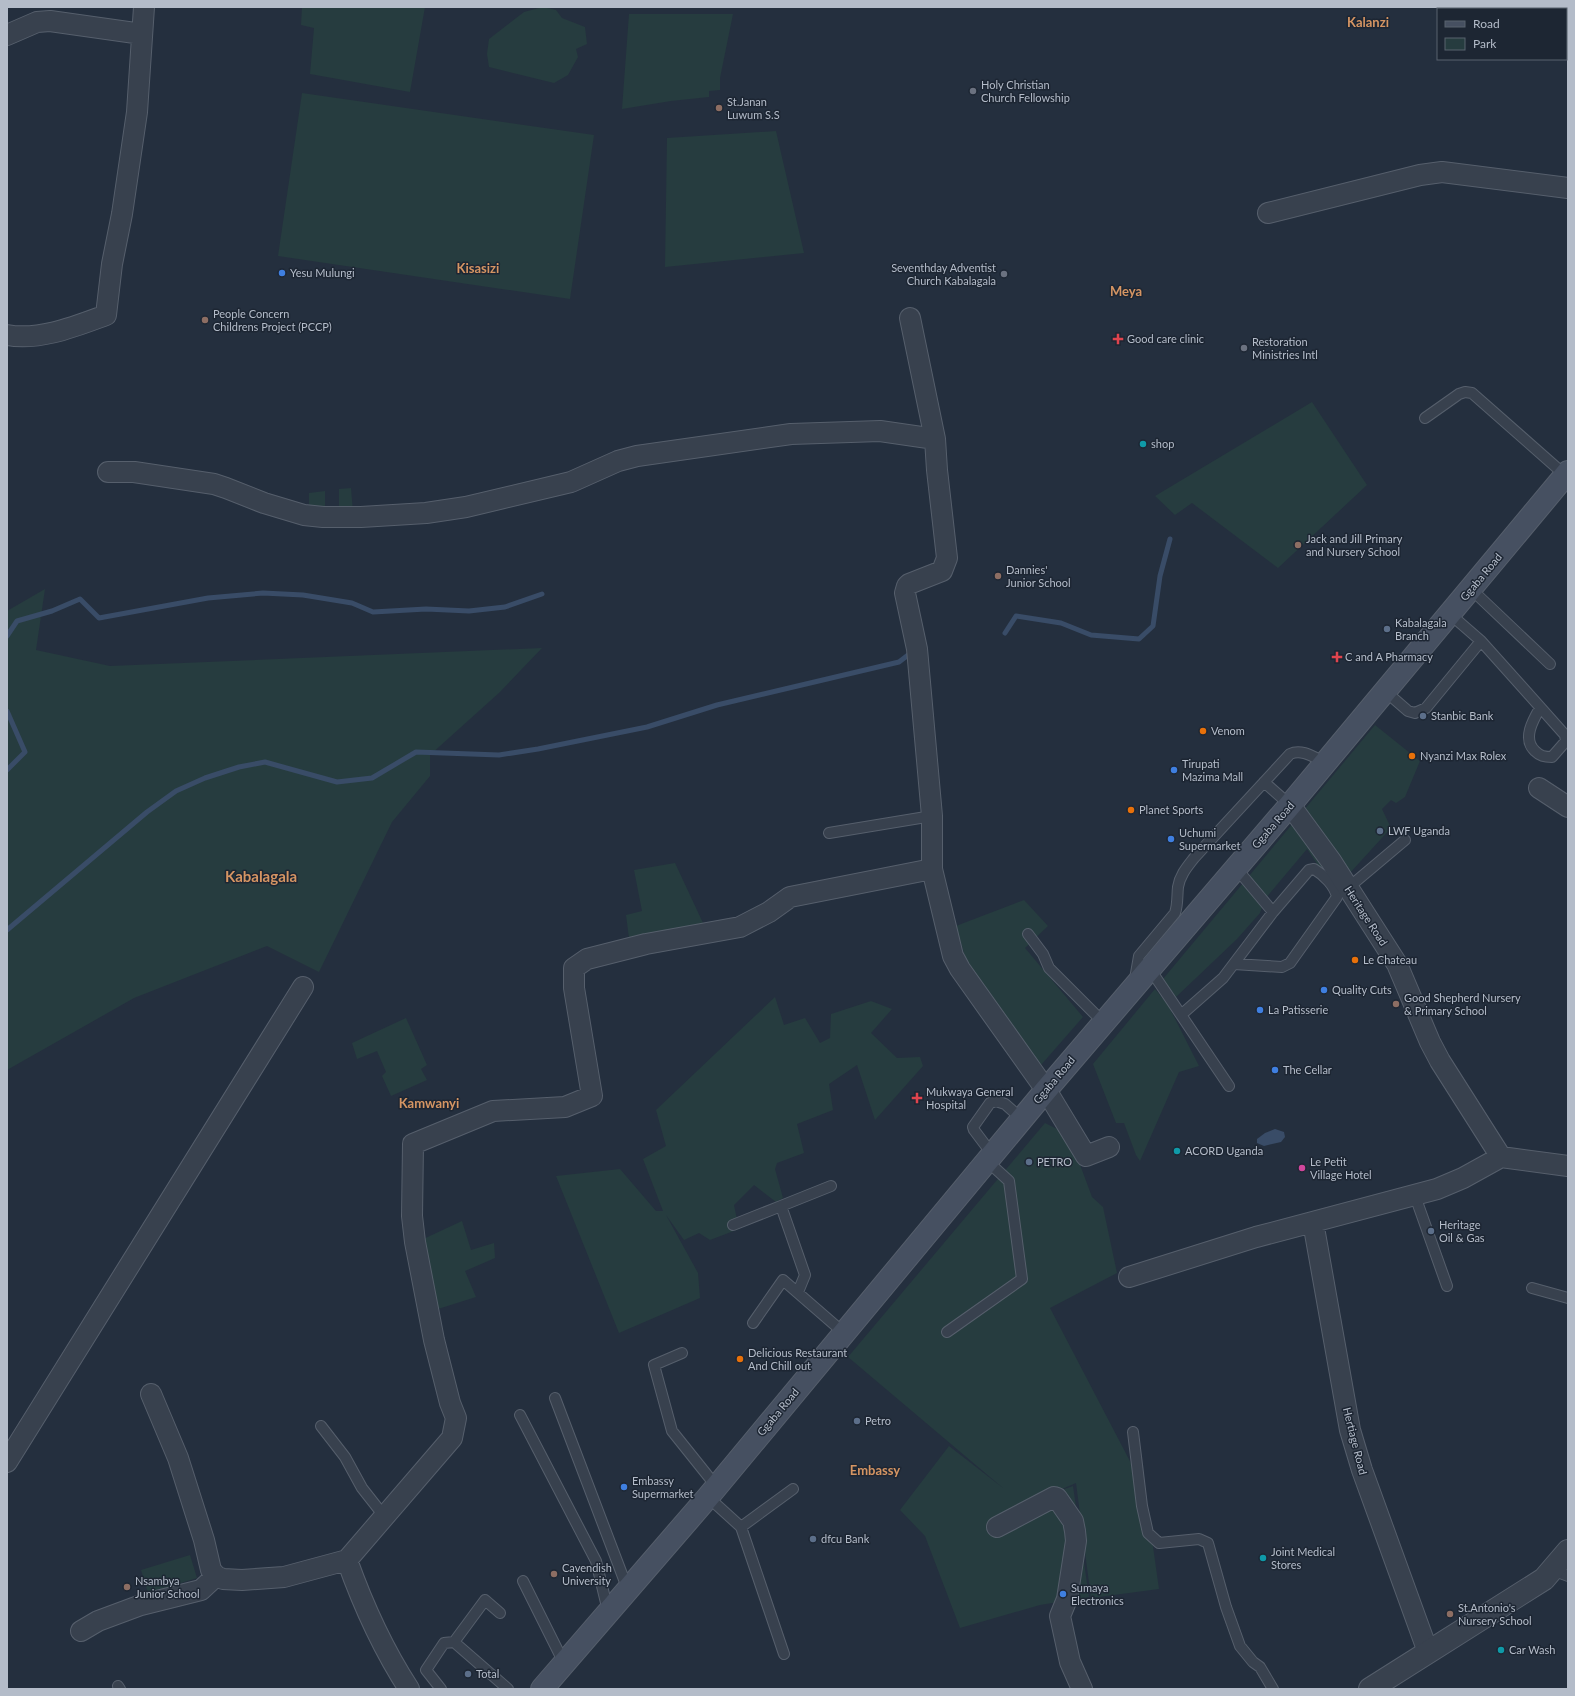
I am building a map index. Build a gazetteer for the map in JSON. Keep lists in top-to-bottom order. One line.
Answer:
{"streets":{"main road":["Ggaba Road"],"street":["Heritage Road","Hertiage Road"]},"crossings":[["Ggaba Road","Heritage Road"]],"districts":["Kalanzi","Kisasizi","Meya","Kabalagala","Kamwanyi","Embassy"],"places":{"other":["Holy Christian Church Fellowship","St.Janan Luwum S.S","Yesu Mulungi","Seventhday Adventist Church Kabalagala","People Concern Childrens Project (PCCP)","Restoration Ministries Intl","shop","Jack and Jill Primary and Nursery School","Dannies' Junior School","Kabalagala Branch","Stanbic Bank","Venom","Nyanzi Max Rolex","Tirupati Mazima Mall","Planet Sports","LWF Uganda","Uchumi Supermarket","Le Chateau","Quality Cuts","Good Shepherd Nursery & Primary School","La Patisserie","The Cellar","ACORD Uganda","PETRO","Le Petit Village Hotel","Heritage Oil & Gas","Delicious Restaurant And Chill out","Petro","Embassy Supermarket","dfcu Bank","Joint Medical Stores","Cavendish University","Nsambya Junior School","Sumaya Electronics","St.Antonio's Nursery School","Car Wash","Total"],"health":["Good care clinic","C and A Pharmacy","Mukwaya General Hospital"]},"legend":["Road","Park"]}
